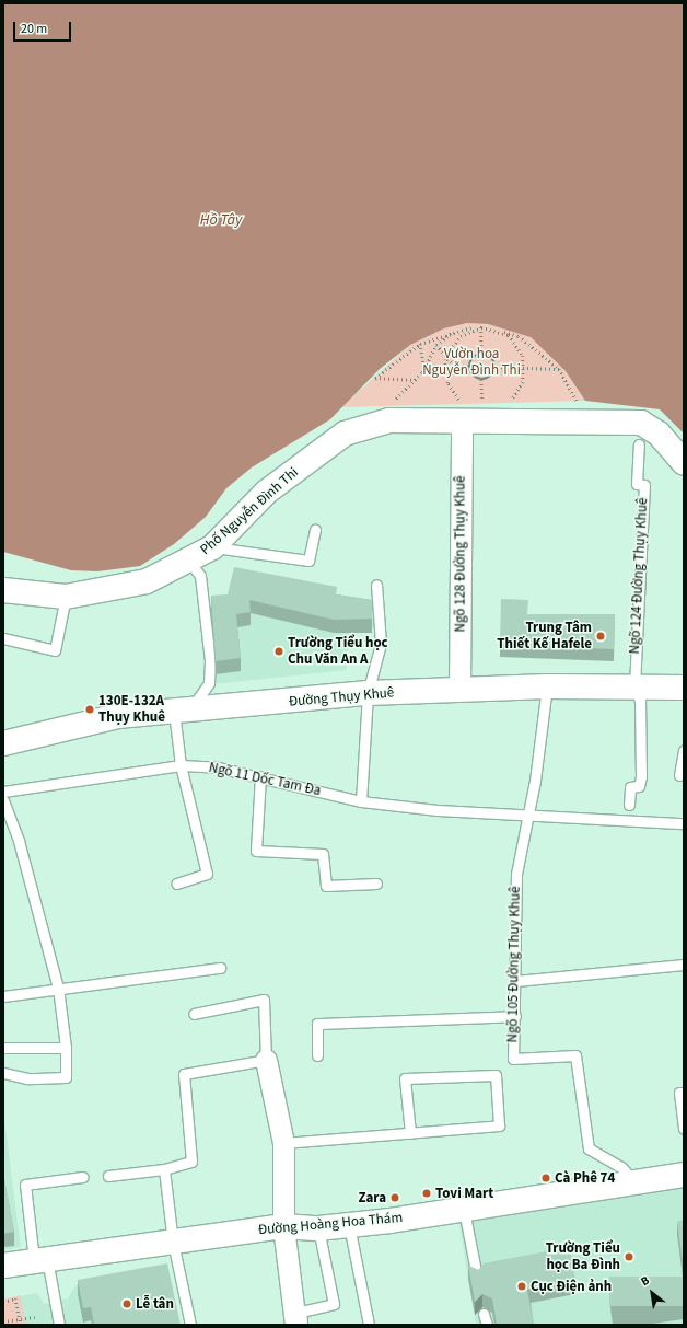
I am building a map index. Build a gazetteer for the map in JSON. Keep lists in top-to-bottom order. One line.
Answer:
{"streets":{"main road":["Phố Nguyễn Đình Thi","Đường Thụy Khuê","Đường Hoàng Hoa Thám"],"street":["Ngõ 128 Đường Thụy Khuê"],"lane":["Ngõ 124 Đường Thụy Khuê","Ngõ 11 Dốc Tam Đa","Ngõ 105 Đường Thụy Khuê"]},"crossings":[["Phố Nguyễn Đình Thi","Ngõ 128 Đường Thụy Khuê"],["Ngõ 128 Đường Thụy Khuê","Đường Thụy Khuê"],["Ngõ 124 Đường Thụy Khuê","Đường Thụy Khuê"],["Đường Thụy Khuê","Ngõ 105 Đường Thụy Khuê"],["Ngõ 11 Dốc Tam Đa","Ngõ 105 Đường Thụy Khuê"],["Ngõ 105 Đường Thụy Khuê","Đường Hoàng Hoa Thám"]],"water":["Hồ Tây"],"parks":["Vườn hoa Nguyễn Đình Thi"],"places":["Trung Tâm Thiết Kế Hafele","Trường Tiểu học Chu Văn An A","130E-132A Thụy Khuê","Cà Phê 74","Tovi Mart","Zara","Trường Tiểu học Ba Đình","Cục Điện ảnh","Lễ tân"],"scale_bar":"20 m","north":"top left"}
